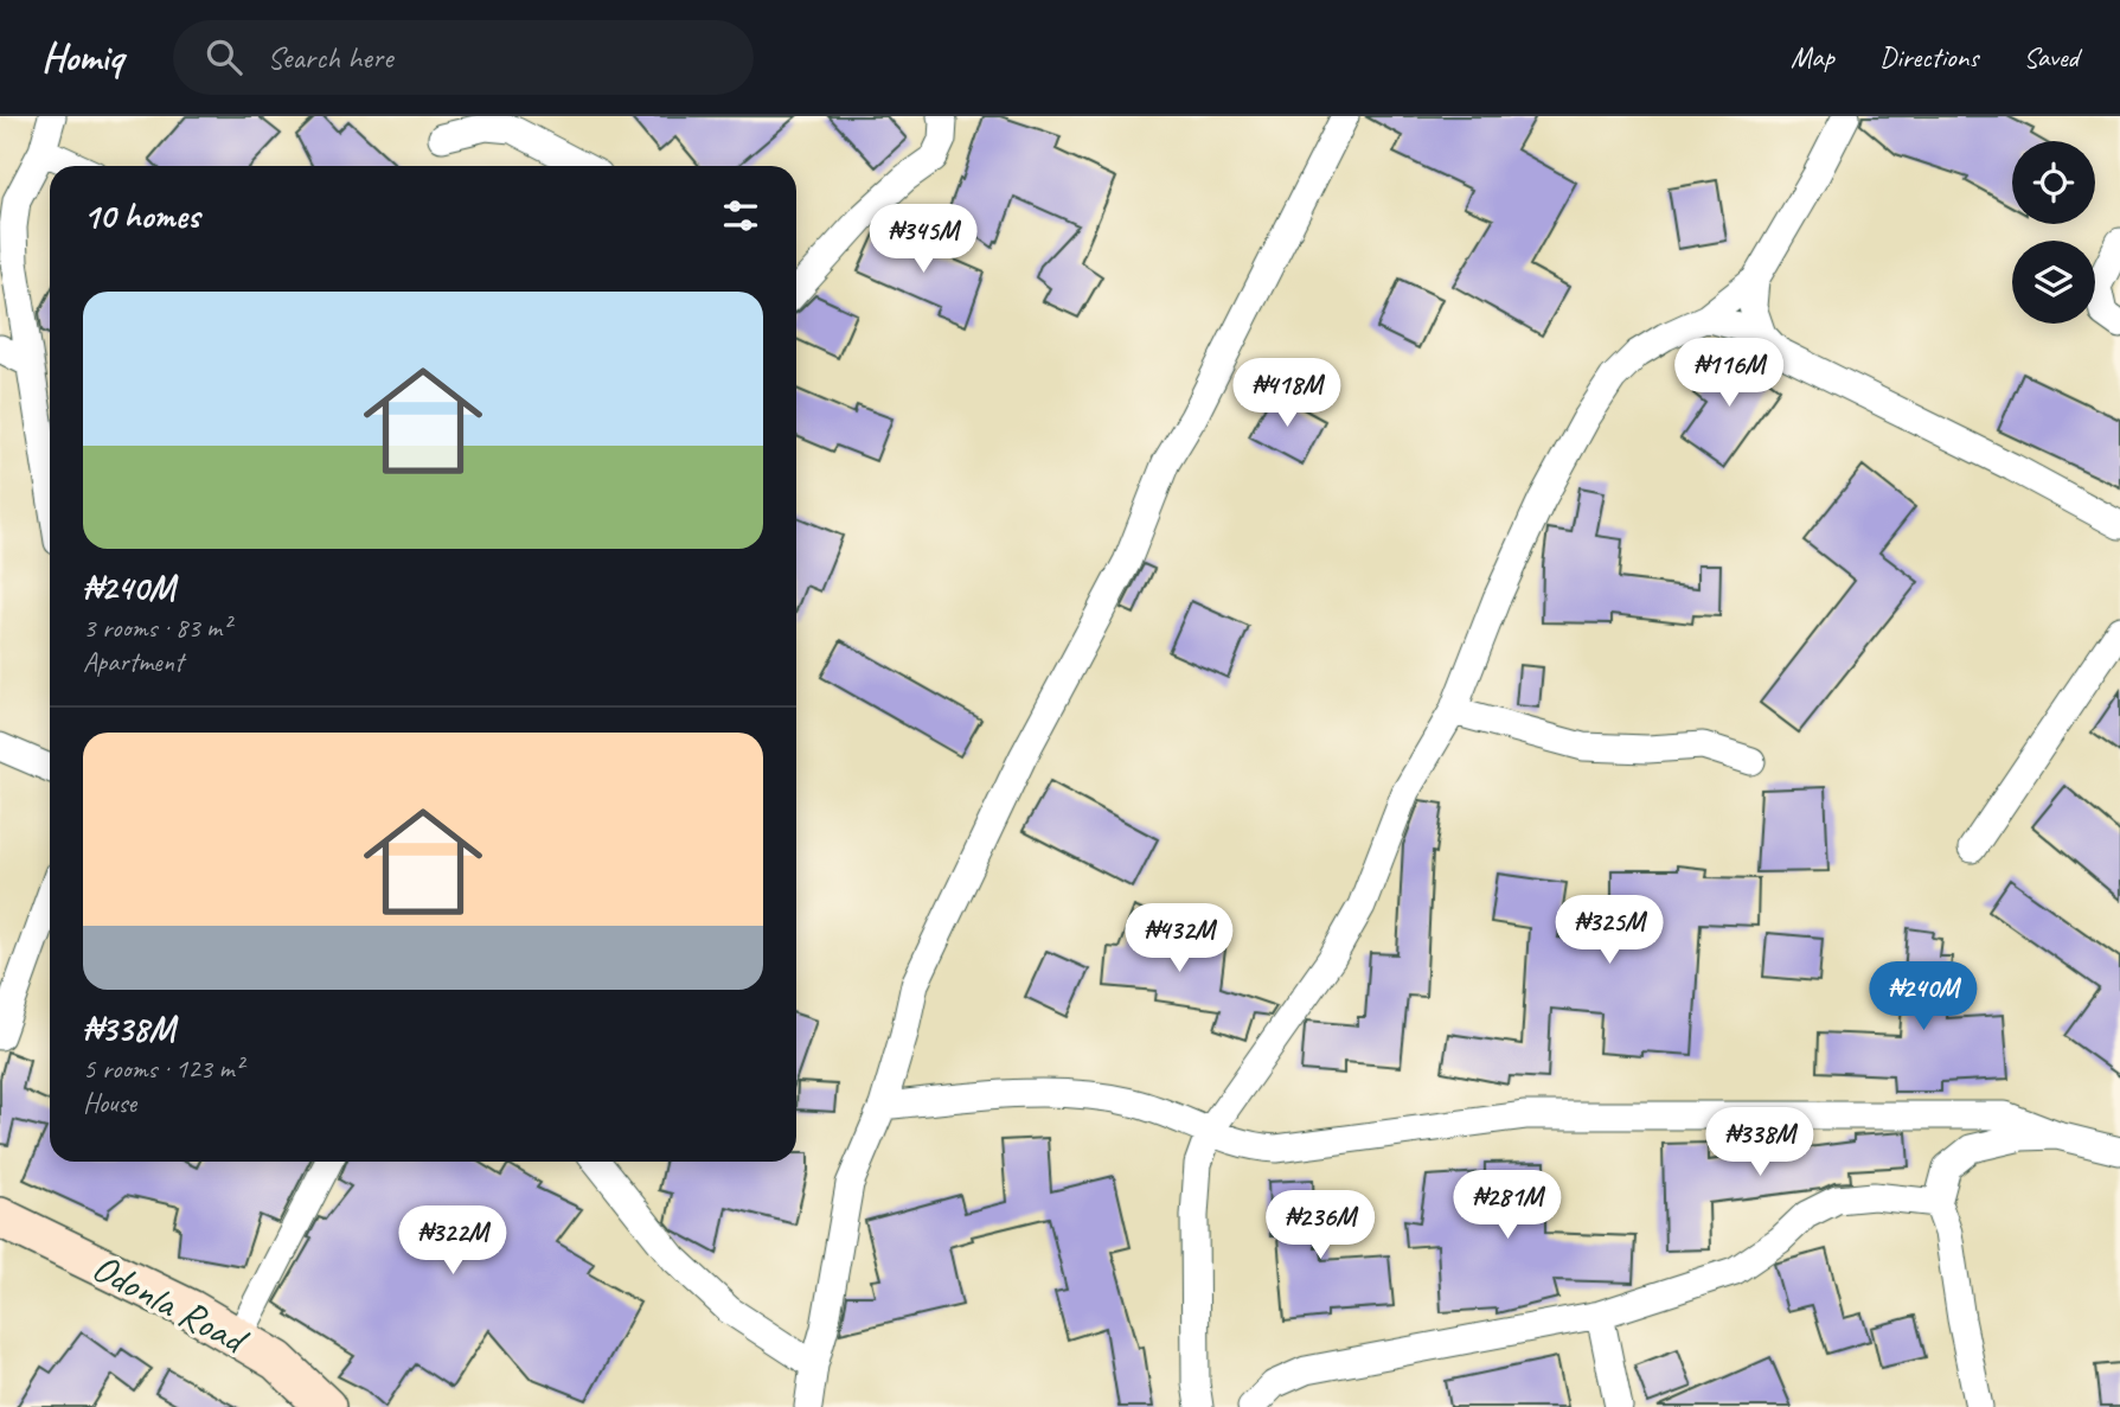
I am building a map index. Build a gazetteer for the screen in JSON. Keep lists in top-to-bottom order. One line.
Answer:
{"streets":{"street":["Odonla Road"]},"page":{"header":"Homiq","search":"Search here","nav":["Map","Directions","Saved"],"heading":"10 homes","price":["₦345M","₦116M","₦418M","₦325M","₦432M","₦240M","₦338M","₦281M","₦236M","₦322M"],"list":[{"name":"₦240M","note":"3 rooms · 83 m² · Apartment"},{"name":"₦338M","note":"5 rooms · 123 m² · House"}]}}
